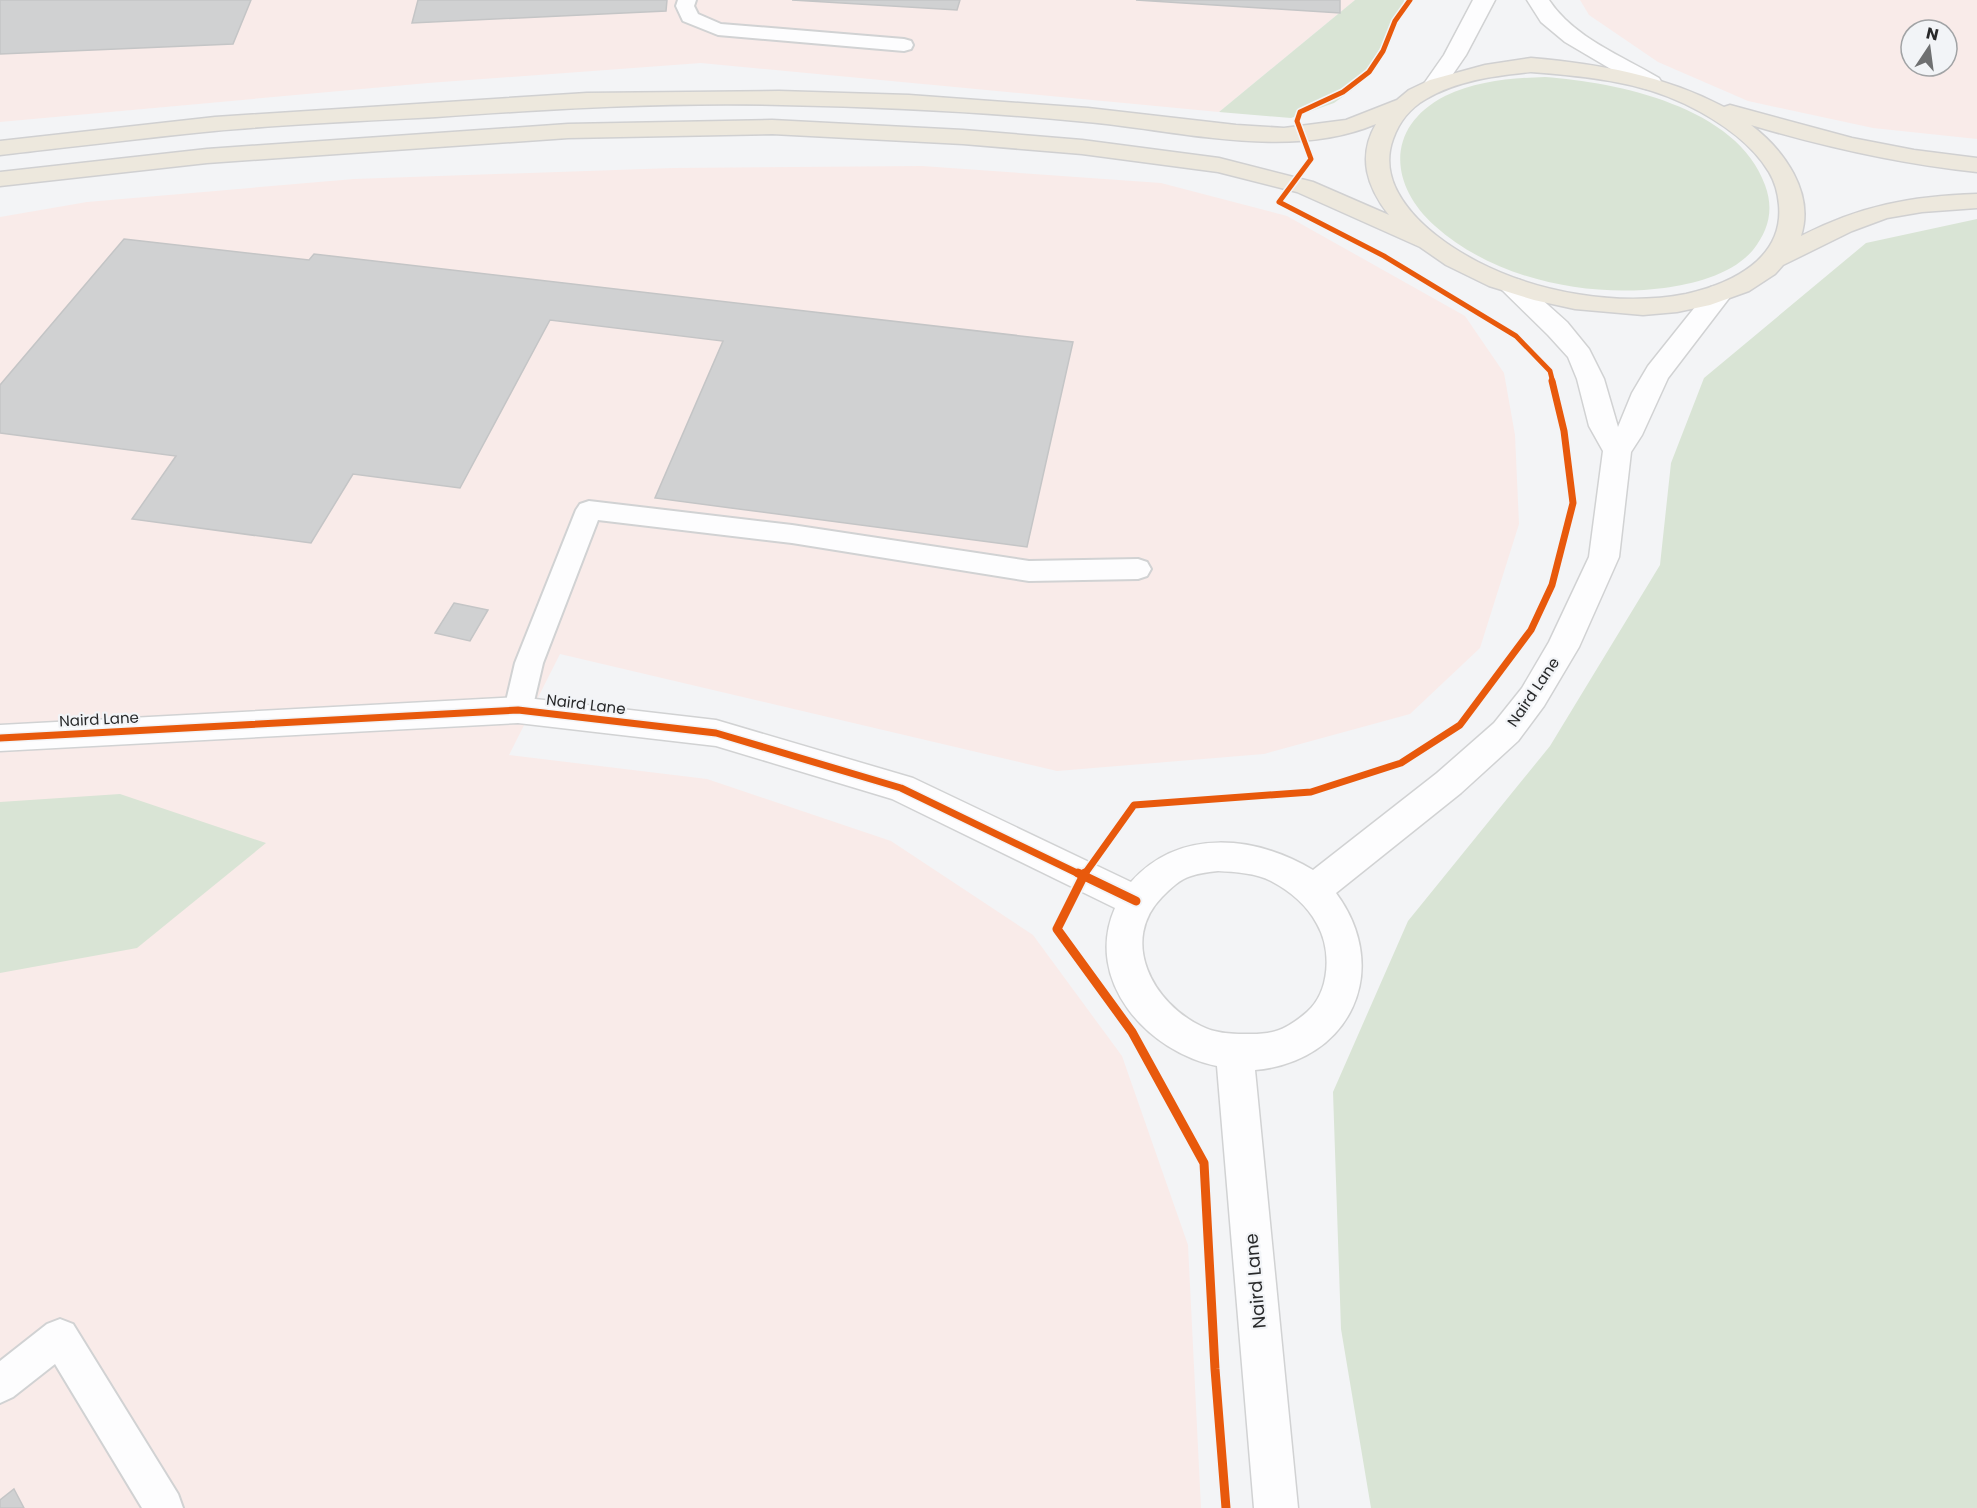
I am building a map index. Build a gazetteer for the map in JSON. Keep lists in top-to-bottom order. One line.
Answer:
{"streets":{"street":["Naird Lane"]},"north":"top"}
